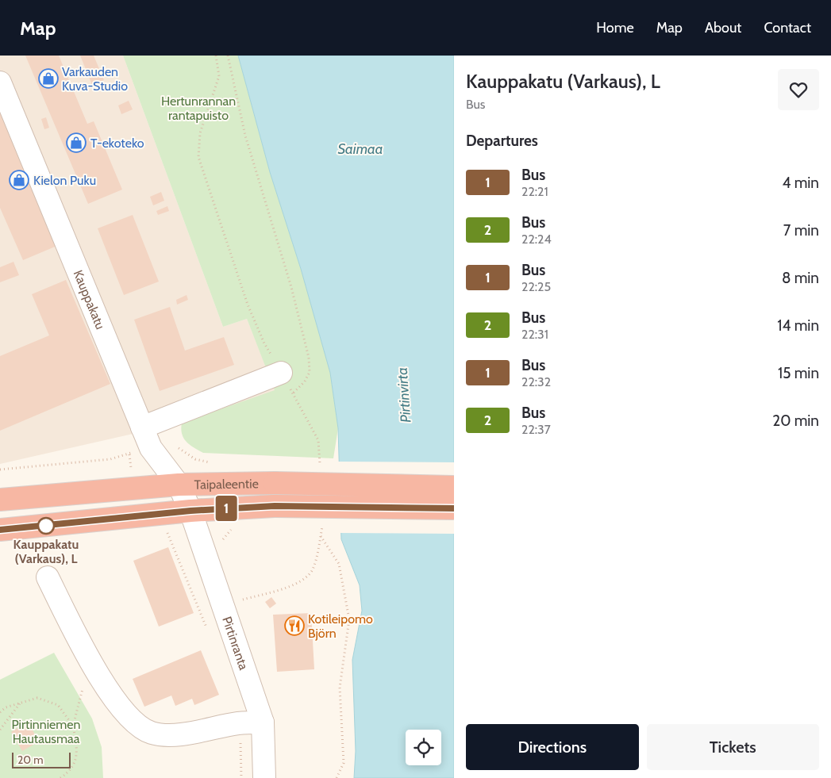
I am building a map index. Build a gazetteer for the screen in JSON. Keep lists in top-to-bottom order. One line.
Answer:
{"streets":{"highway":["Taipaleentie"],"street":["Kauppakatu","Pirtinranta"]},"crossings":[["Kauppakatu","Taipaleentie"],["Kauppakatu","Pirtinranta"],["Taipaleentie","Pirtinranta"]],"water":["Saimaa","Pirtinvirta"],"parks":["Hertunrannan rantapuisto","Pirtinniemen Hautausmaa"],"places":{"shop":["Varkauden Kuva-Studio","T-ekoteko","Kielon Puku"],"other":["Kauppakatu (Varkaus), L"],"restaurant":["Kotileipomo Björn"]},"lines":["bus line 1"],"scale_bar":"20 m","page":{"header":"Map","nav":["Home","Map","About","Contact"],"on_map":"1","heading":[["Kauppakatu (Varkaus), L","Bus"],"Departures"],"list":[{"mark":"1","name":"Bus","note":"22:21","value":"4 min"},{"mark":"2","name":"Bus","note":"22:24","value":"7 min"},{"mark":"1","name":"Bus","note":"22:25","value":"8 min"},{"mark":"2","name":"Bus","note":"22:31","value":"14 min"},{"mark":"1","name":"Bus","note":"22:32","value":"15 min"},{"mark":"2","name":"Bus","note":"22:37","value":"20 min"}],"buttons":["Directions","Tickets"],"scale":"20 m"}}
